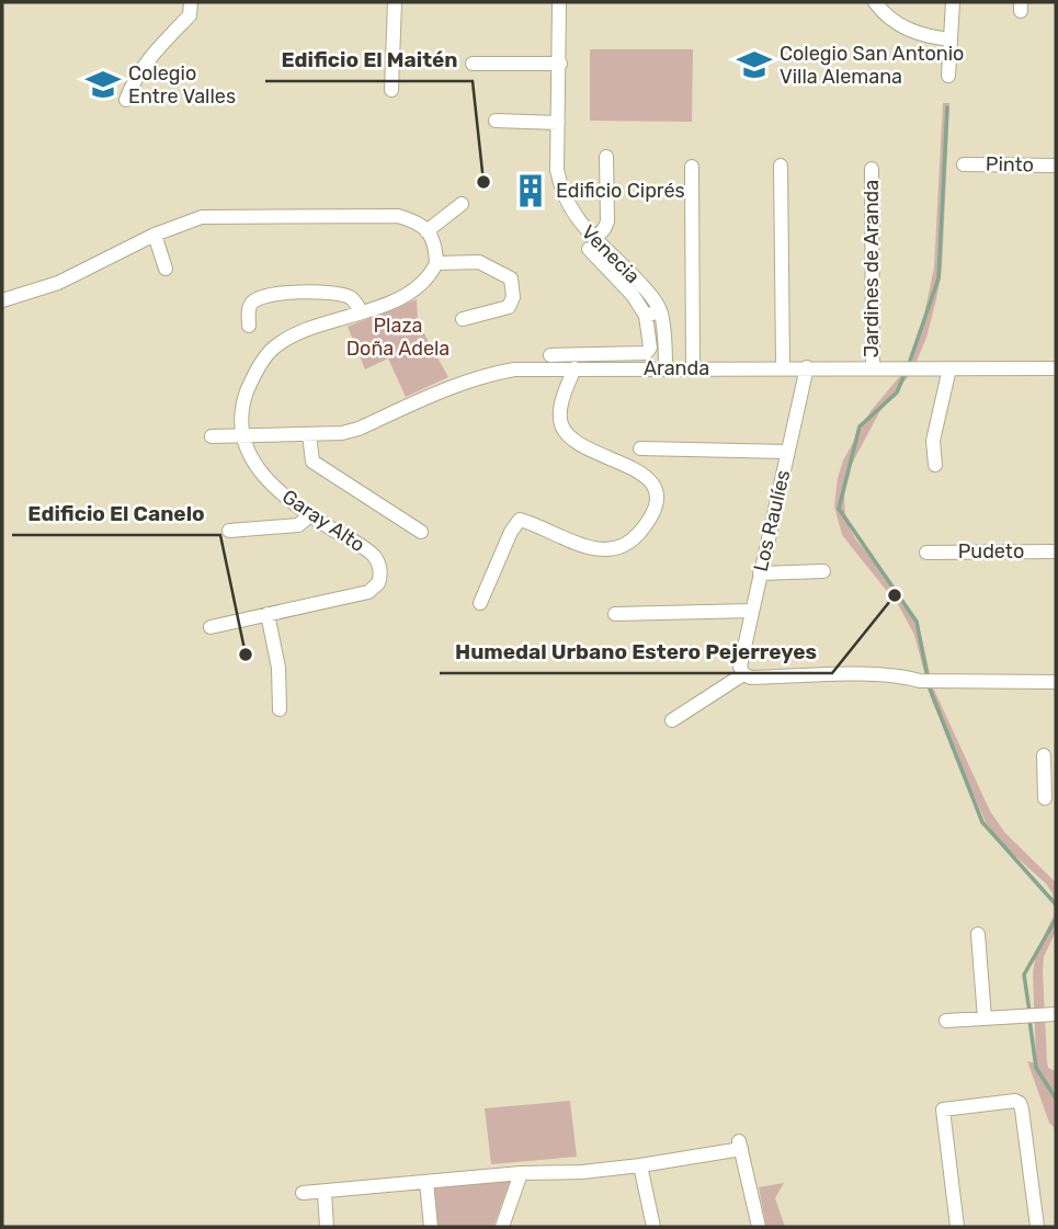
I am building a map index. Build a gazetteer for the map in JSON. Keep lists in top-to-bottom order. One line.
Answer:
{"streets":{"street":["Pinto","Venecia","Jardines de Aranda","Aranda","Garay Alto","Los Raulíes","Pudeto"]},"crossings":[["Jardines de Aranda","Aranda"],["Aranda","Garay Alto"],["Aranda","Los Raulíes"]],"parks":["Plaza Doña Adela"],"places":{"school or university":["Colegio San Antonio Villa Alemana","Colegio Entre Valles"],"other":["Edificio El Maitén","Humedal Urbano Estero Pejerreyes","Edificio El Canelo"],"building":["Edificio Ciprés"]}}
